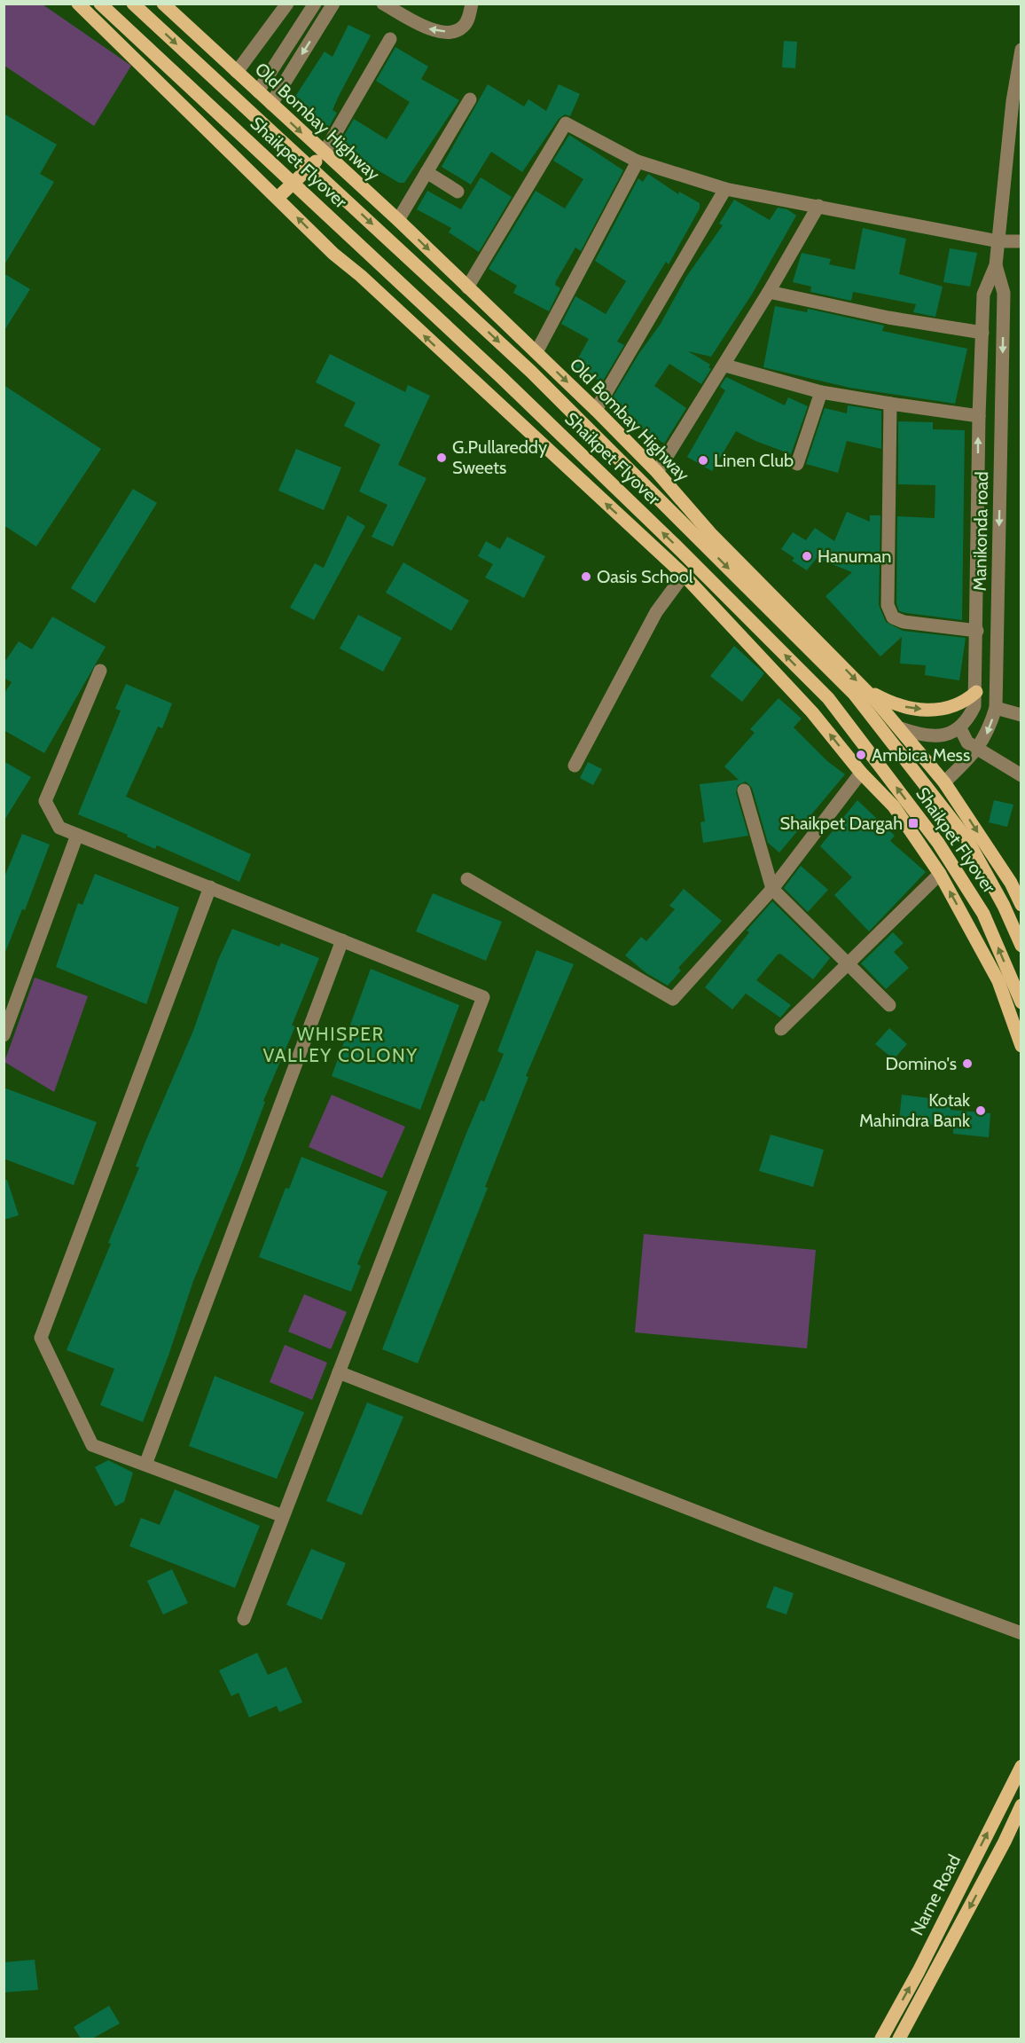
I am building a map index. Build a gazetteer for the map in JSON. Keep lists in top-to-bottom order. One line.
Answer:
{"streets":{"main road":["Old Bombay Highway","Shaikpet Flyover","Narne Road"],"street":["Manikonda road"]},"crossings":[["Old Bombay Highway","Manikonda road"]],"districts":["WHISPER VALLEY COLONY"],"places":{"other":["G.Pullareddy Sweets","Linen Club","Hanuman","Oasis School","Ambica Mess","Domino's","Kotak Mahindra Bank"],"transit":["Shaikpet Dargah"]}}
